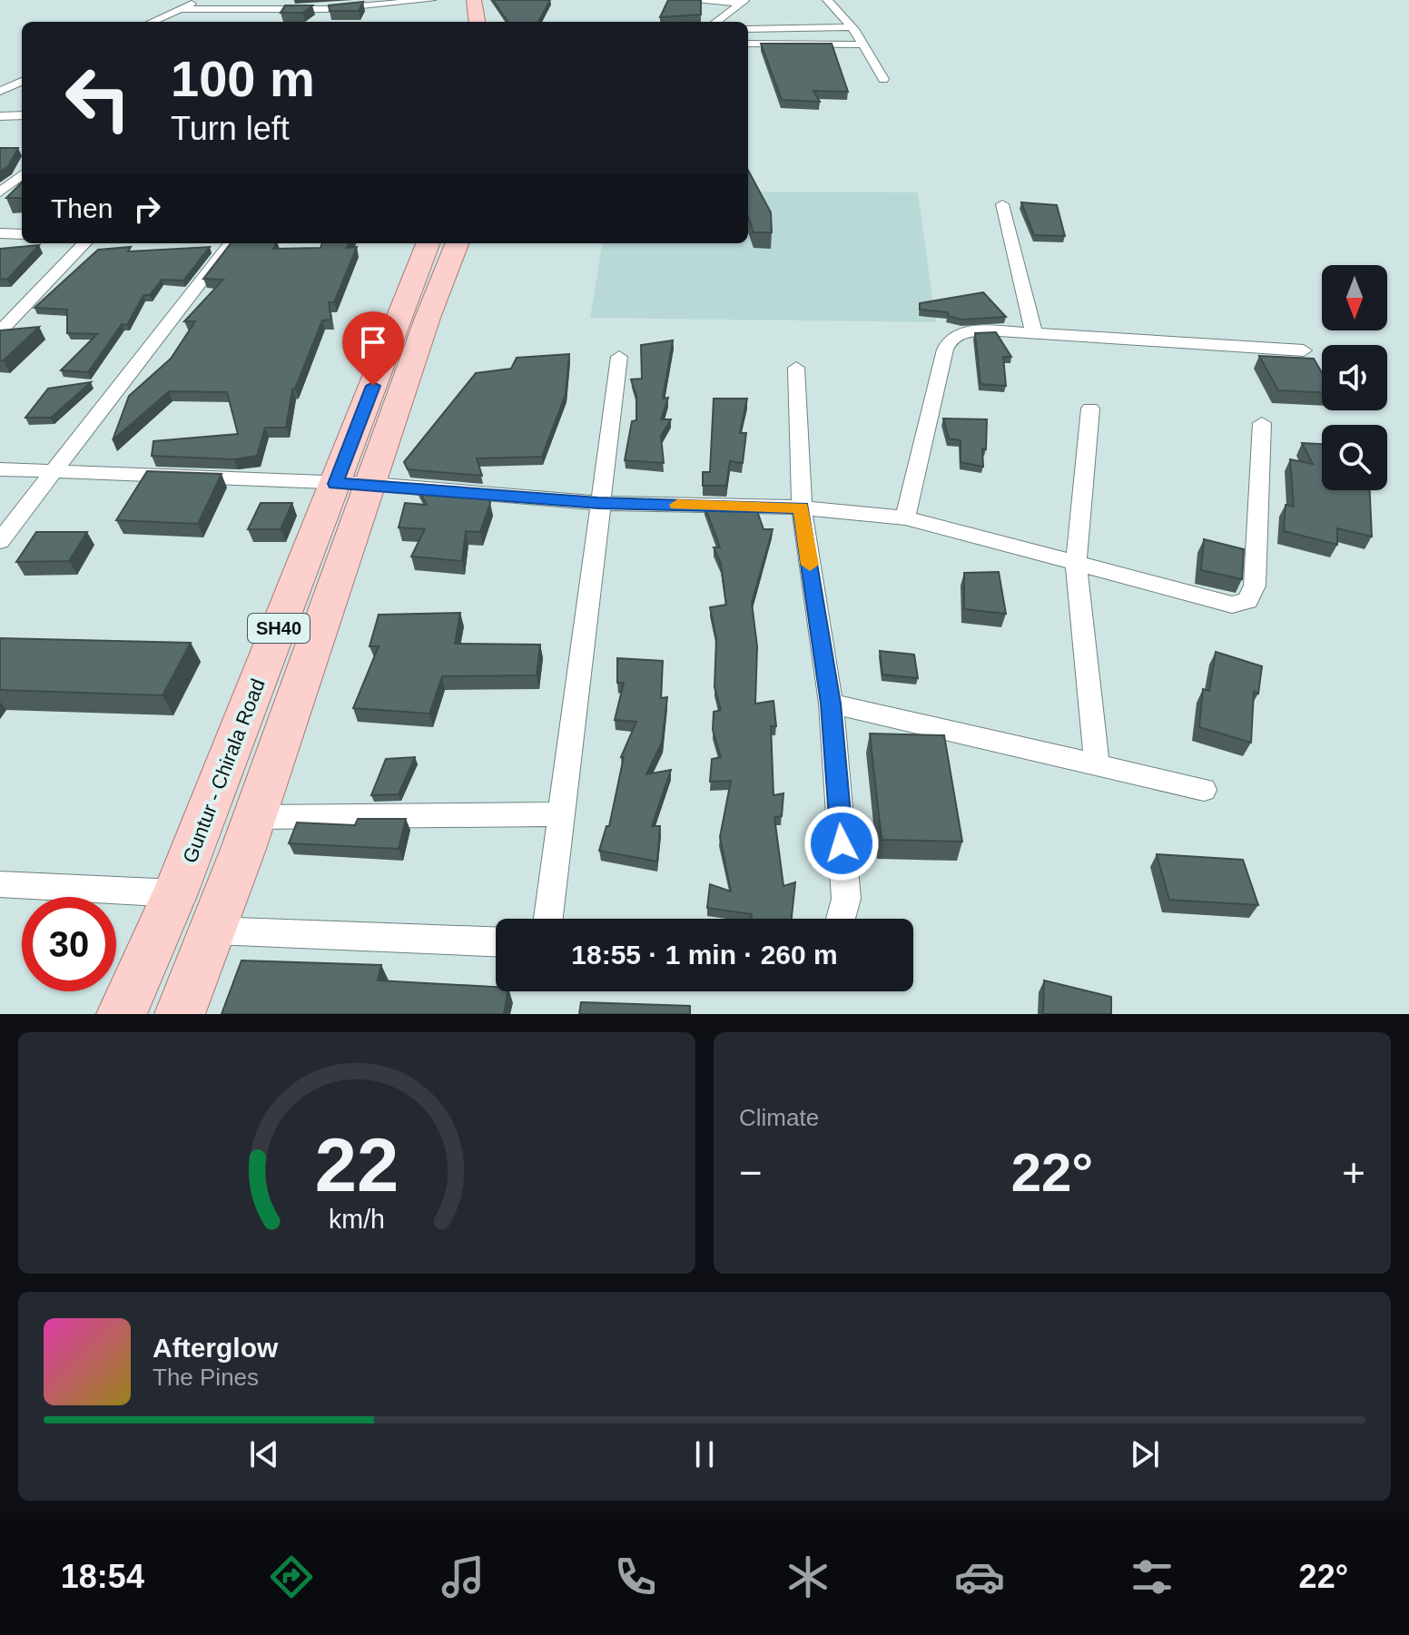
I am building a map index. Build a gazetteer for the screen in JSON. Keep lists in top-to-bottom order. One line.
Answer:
{"streets":{"main road":["SH40","Guntur - Chirala Road"]},"north":"bottom","page":{"turn":["100 m","Turn left"],"then":"Then","limit":"30","trip":"18:55 · 1 min · 260 m","tile":"Climate","heat":["−","22°","+"],"song":["Afterglow","The Pines"],"tabs":["18:54","22°"],"gauge":["22","km/h"]}}
